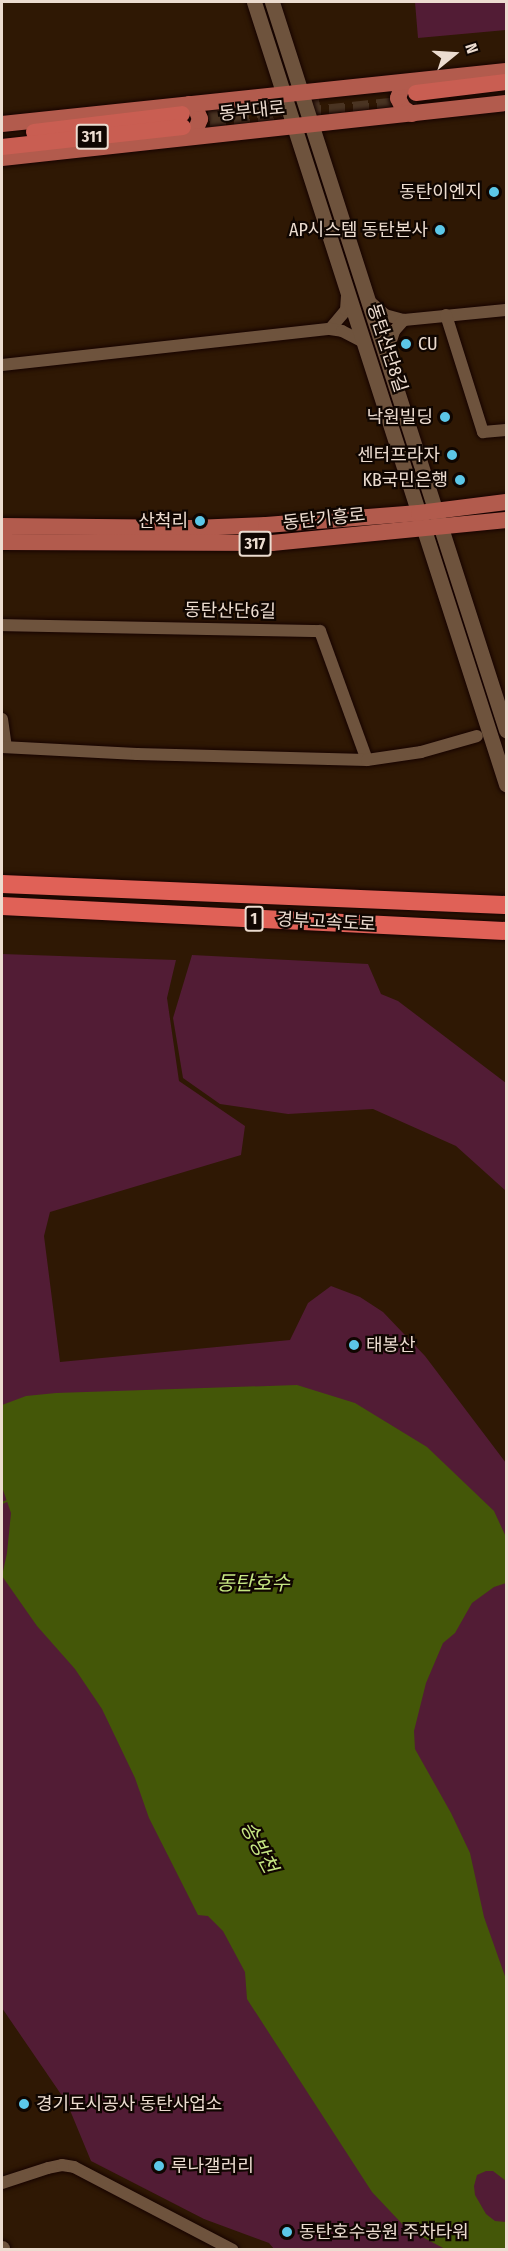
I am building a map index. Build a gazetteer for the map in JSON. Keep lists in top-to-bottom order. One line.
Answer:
{"streets":{"highway":["동부대로","311","1","경부고속도로"],"main road":["동탄산단8길","동탄기흥로","317"],"street":["동탄산단6길"]},"crossings":[["동부대로","동탄산단8길"],["동탄산단8길","동탄기흥로"]],"water":["동탄호수","송방천"],"places":["동탄이엔지","AP시스템 동탄본사","CU","낙원빌딩","센터프라자","KB국민은행","산척리","태봉산","경기도시공사 동탄사업소","루나갤러리","동탄호수공원 주차타워"],"north":"right"}
